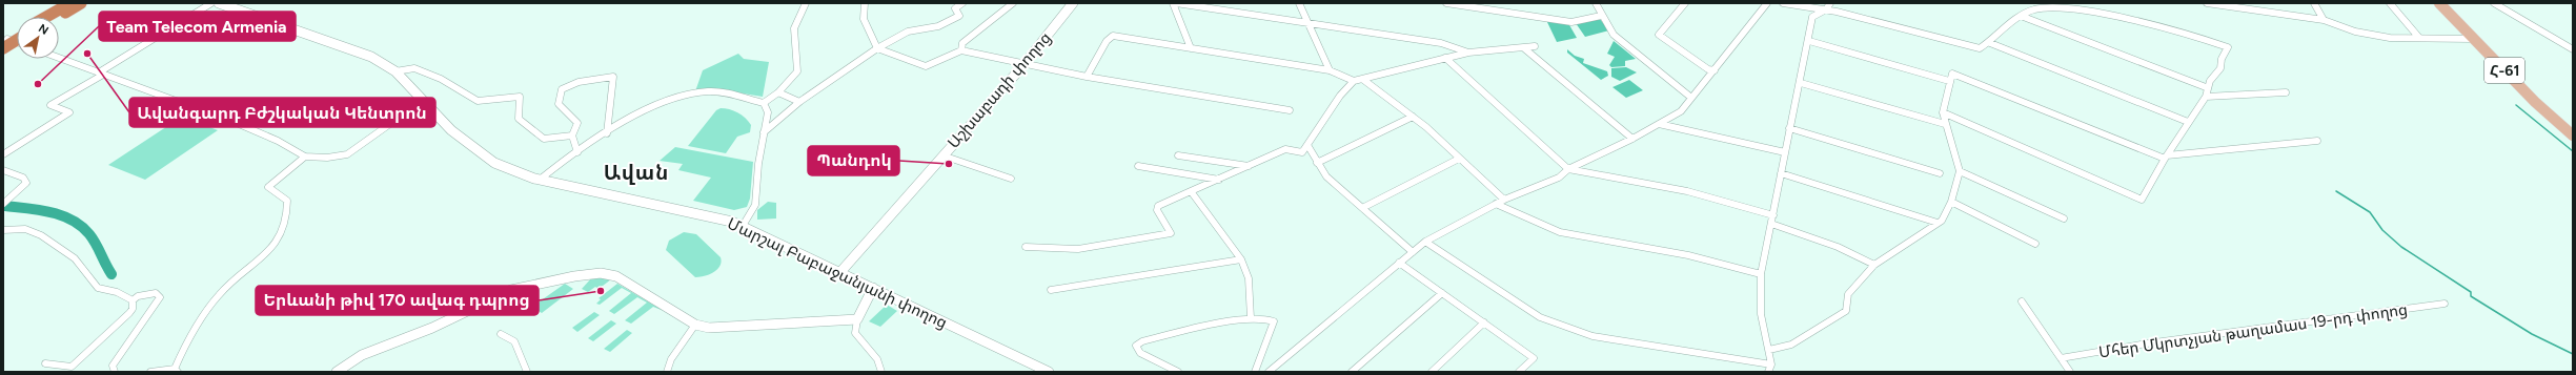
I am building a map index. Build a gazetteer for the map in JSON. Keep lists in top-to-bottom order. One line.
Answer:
{"streets":{"main road":["Հ-61","Աշխաբադի փողոց","Մարշալ Բաբաջանյանի փողոց"],"street":["Մհեր Մկրտչյան թաղամաս 19-րդ փողոց"]},"crossings":[["Աշխաբադի փողոց","Մարշալ Բաբաջանյանի փողոց"]],"districts":["Ավան"],"places":["Ավանգարդ Բժշկական Կենտրոն","Team Telecom Armenia","Պանդոկ","Երևանի թիվ 170 ավագ դպրոց"],"north":"top right"}
